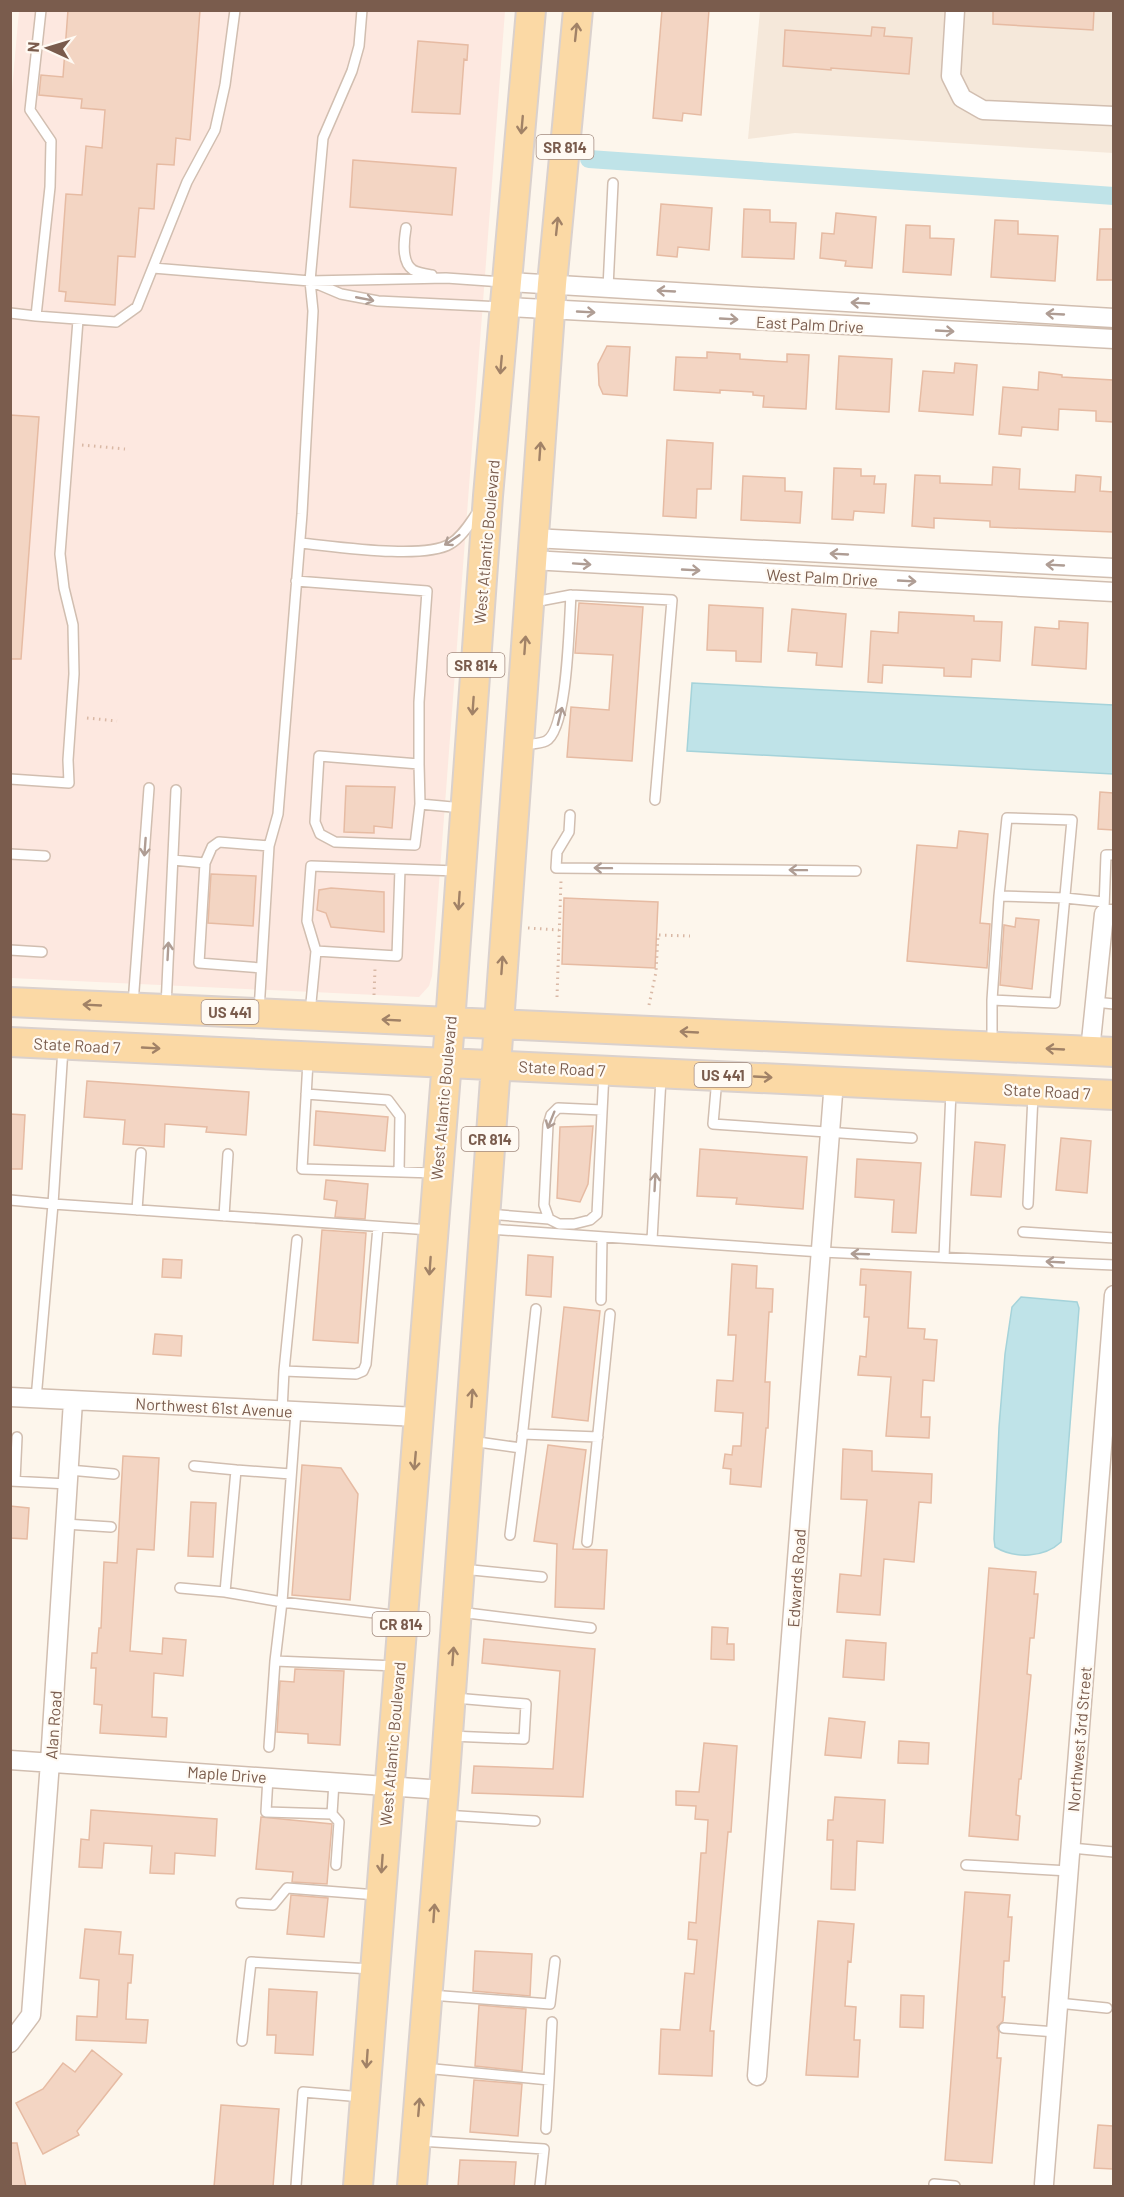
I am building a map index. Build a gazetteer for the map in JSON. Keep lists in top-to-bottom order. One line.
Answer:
{"streets":{"main road":["SR 814","West Atlantic Boulevard","US 441","State Road 7","CR 814"],"street":["East Palm Drive","West Palm Drive","Northwest 61st Avenue","Edwards Road","Alan Road","Northwest 3rd Street","Maple Drive"]},"crossings":[["SR 814","East Palm Drive"],["SR 814","West Palm Drive"],["SR 814","US 441"],["SR 814","State Road 7"],["SR 814","CR 814"],["East Palm Drive","West Atlantic Boulevard"],["West Atlantic Boulevard","US 441"],["West Atlantic Boulevard","State Road 7"],["West Atlantic Boulevard","Northwest 61st Avenue"],["West Atlantic Boulevard","Maple Drive"],["State Road 7","CR 814"],["State Road 7","Edwards Road"],["CR 814","Maple Drive"],["Northwest 61st Avenue","Alan Road"],["Alan Road","Maple Drive"]],"north":"left"}
